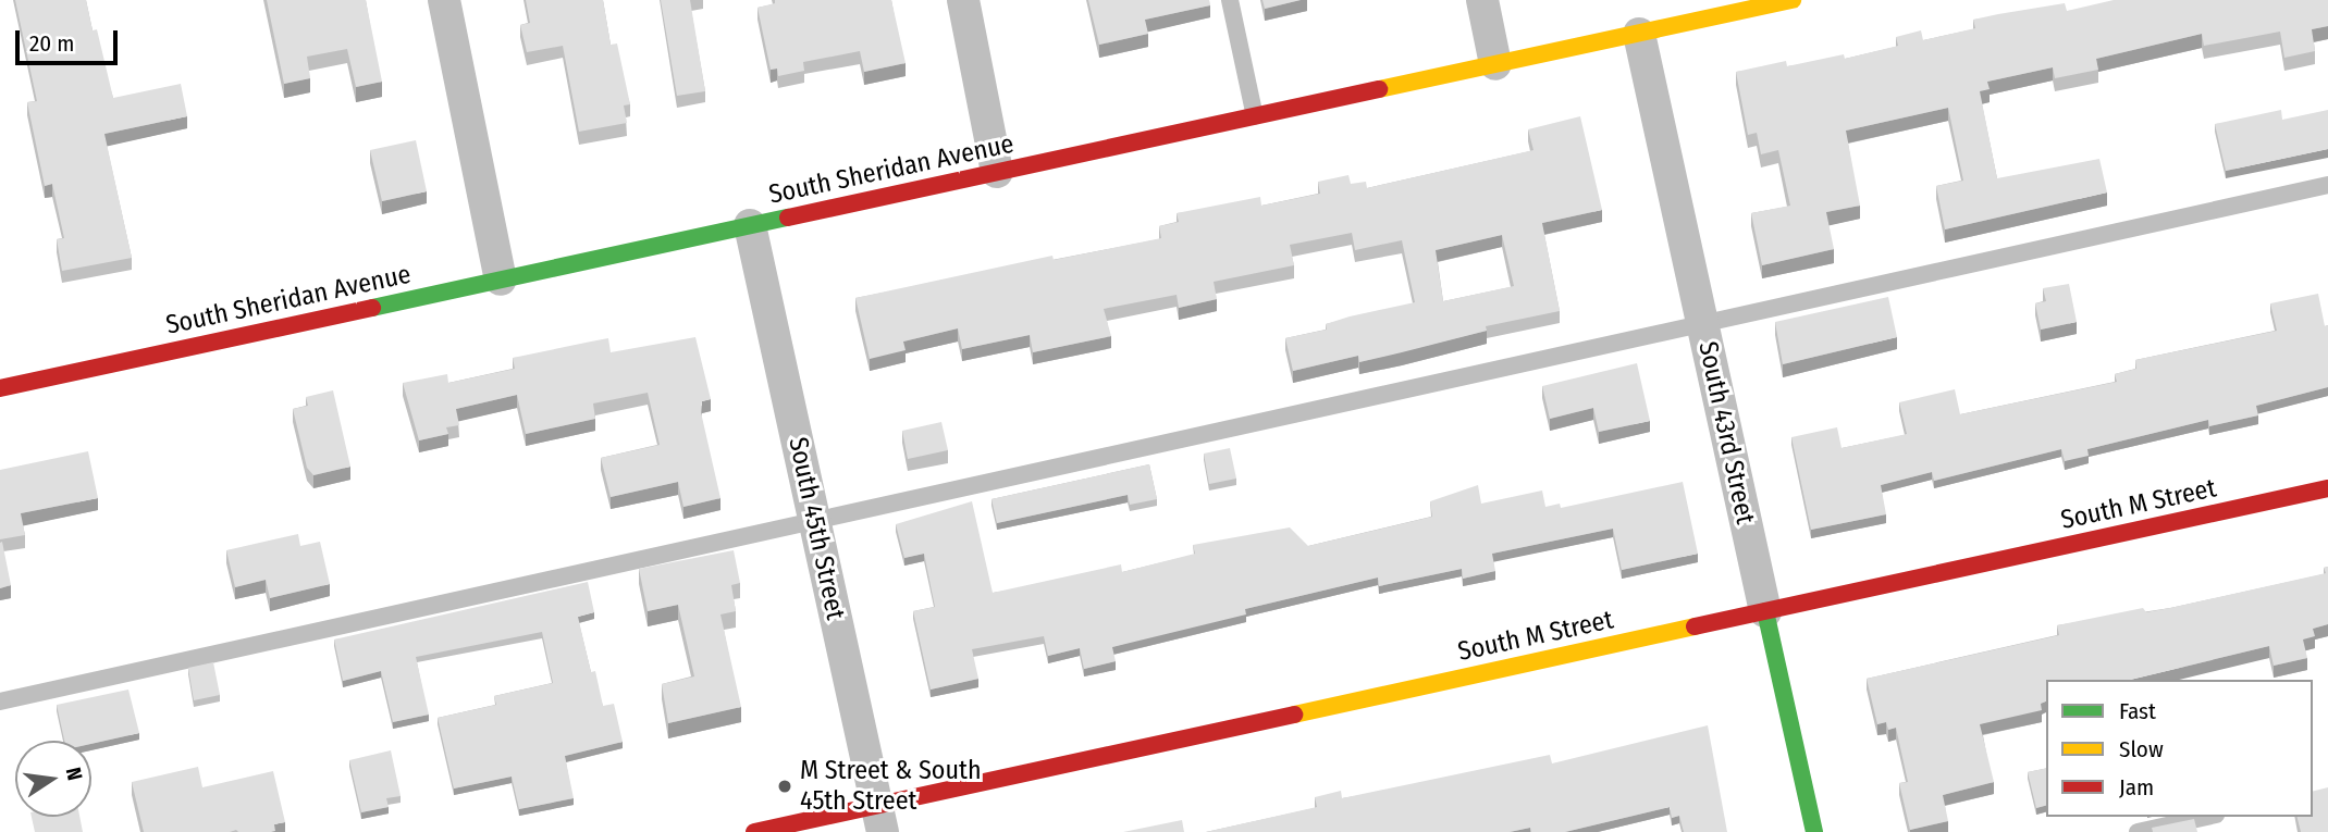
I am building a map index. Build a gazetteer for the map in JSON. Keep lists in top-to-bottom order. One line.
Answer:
{"streets":{"street":["South Sheridan Avenue","South 43rd Street","South M Street","South 45th Street"]},"crossings":[["South Sheridan Avenue","South 43rd Street"],["South Sheridan Avenue","South 45th Street"],["South 43rd Street","South M Street"],["South M Street","South 45th Street"]],"places":["M Street & South 45th Street"],"legend":["Fast","Slow","Jam"],"scale_bar":"20 m","north":"right"}
